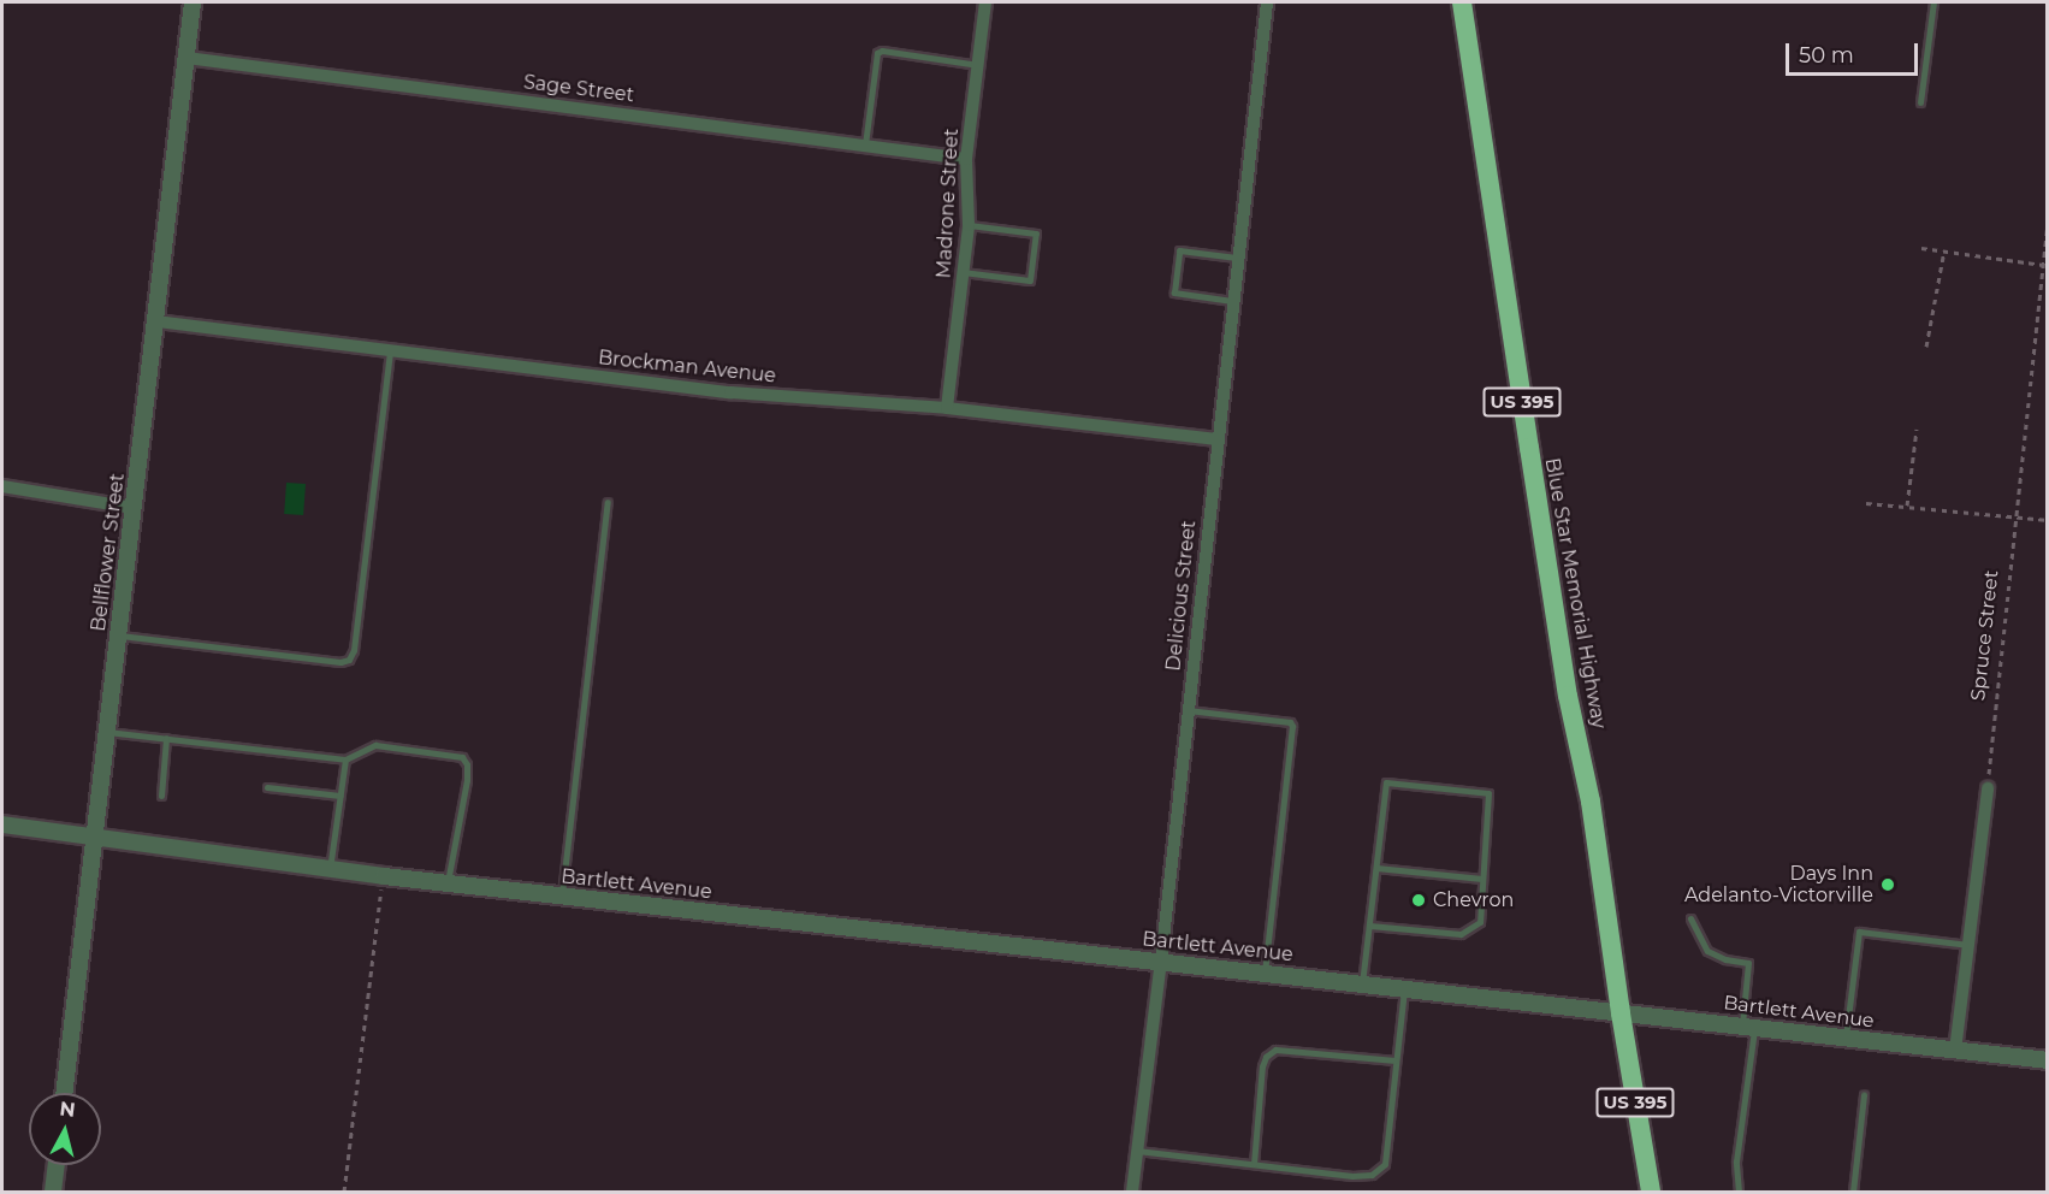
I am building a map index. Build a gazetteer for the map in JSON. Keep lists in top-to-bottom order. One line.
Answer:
{"streets":{"highway":["US 395","Blue Star Memorial Highway"],"street":["Sage Street","Madrone Street","Brockman Avenue","Bellflower Street","Delicious Street","Bartlett Avenue"],"path":["Spruce Street"]},"crossings":[["Sage Street","Madrone Street"],["Sage Street","Bellflower Street"],["Madrone Street","Brockman Avenue"],["Brockman Avenue","Bellflower Street"],["Brockman Avenue","Delicious Street"],["Bellflower Street","Bartlett Avenue"],["Blue Star Memorial Highway","Bartlett Avenue"],["Delicious Street","Bartlett Avenue"]],"places":["Days Inn Adelanto-Victorville","Chevron"],"scale_bar":"50 m","north":"top"}
